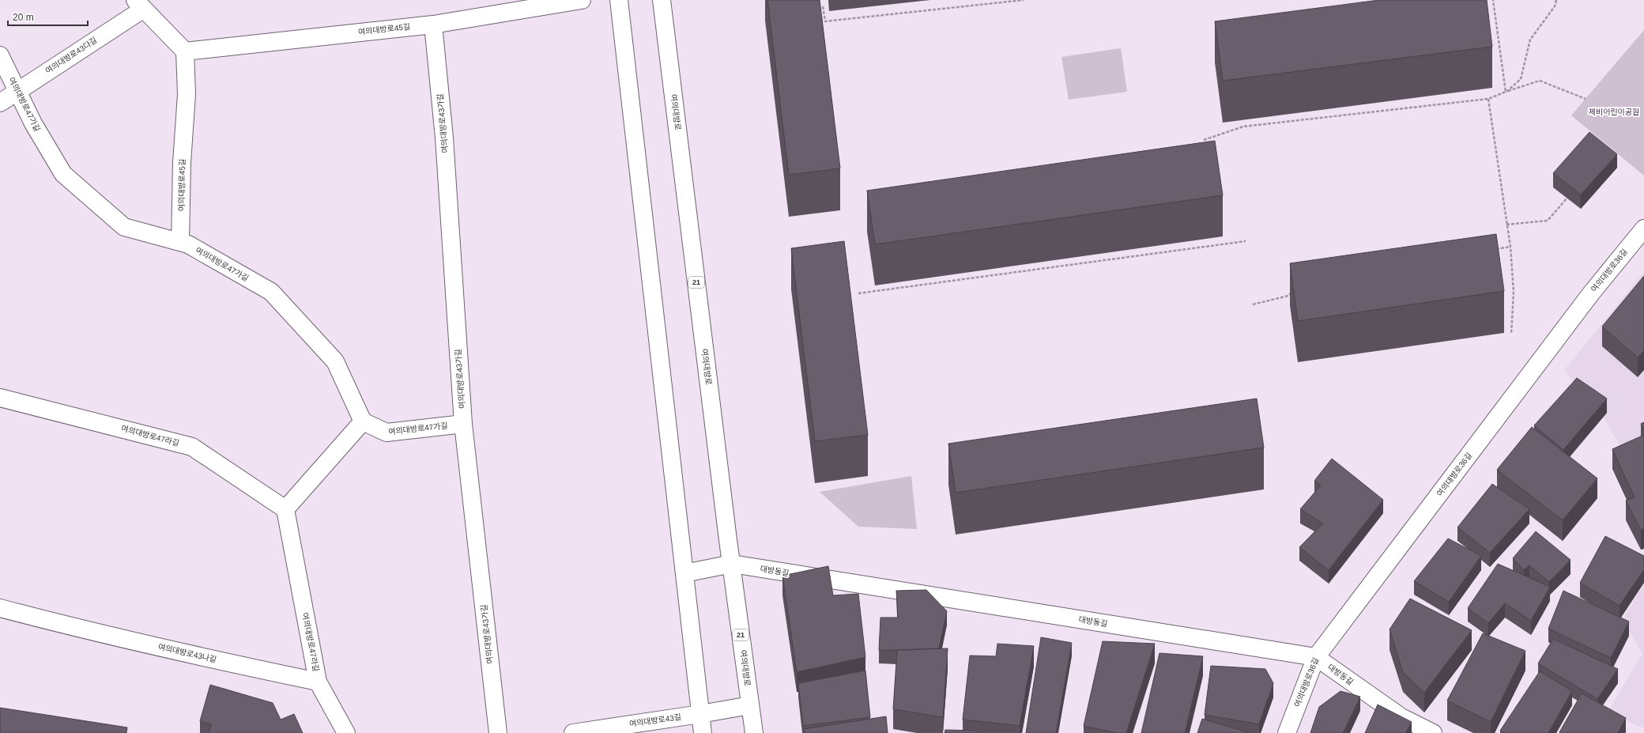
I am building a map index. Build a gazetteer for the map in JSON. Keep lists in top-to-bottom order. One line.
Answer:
{"streets":{"street":["여의대방로45길","여의대방로43다길","여의대방로47가길","여의대방로","여의대방로43가길","여의대방로36길","21","여의대방로47라길","대방동길","여의대방로43나길","여의대방로43길"]},"crossings":[["여의대방로45길","여의대방로47가길"],["여의대방로45길","여의대방로43가길"],["여의대방로43다길","여의대방로47가길"],["여의대방로47가길","여의대방로43가길"],["여의대방로","대방동길"],["여의대방로","여의대방로43길"],["여의대방로36길","대방동길"],["여의대방로47라길","여의대방로43나길"]],"parks":["제비어린이공원"],"scale_bar":"20 m"}
